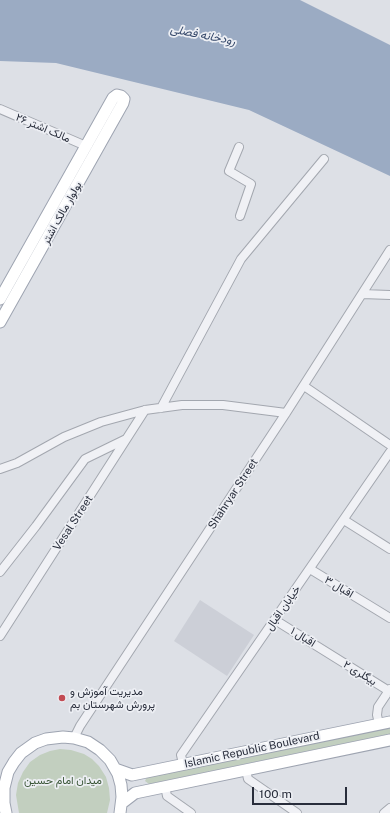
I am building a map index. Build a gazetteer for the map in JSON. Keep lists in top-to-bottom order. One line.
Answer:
{"streets":{"main road":["بولوار مالک اشتر","Islamic Republic Boulevard"],"street":["مالک اشتر ۲۶","Shahryar Street","Vesal Street","اقبال ۳","خیابان اقبال","اقبال ۱","بیگلری ۲"]},"crossings":[["مالک اشتر ۲۶","بولوار مالک اشتر"],["اقبال ۳","خیابان اقبال"],["خیابان اقبال","اقبال ۱"],["خیابان اقبال","Islamic Republic Boulevard"],["اقبال ۱","بیگلری ۲"]],"water":["رودخانه فصلی"],"parks":["میدان امام حسین"],"places":["مدیریت آموزش و پرورش شهرستان بم"],"scale_bar":"100 m"}
